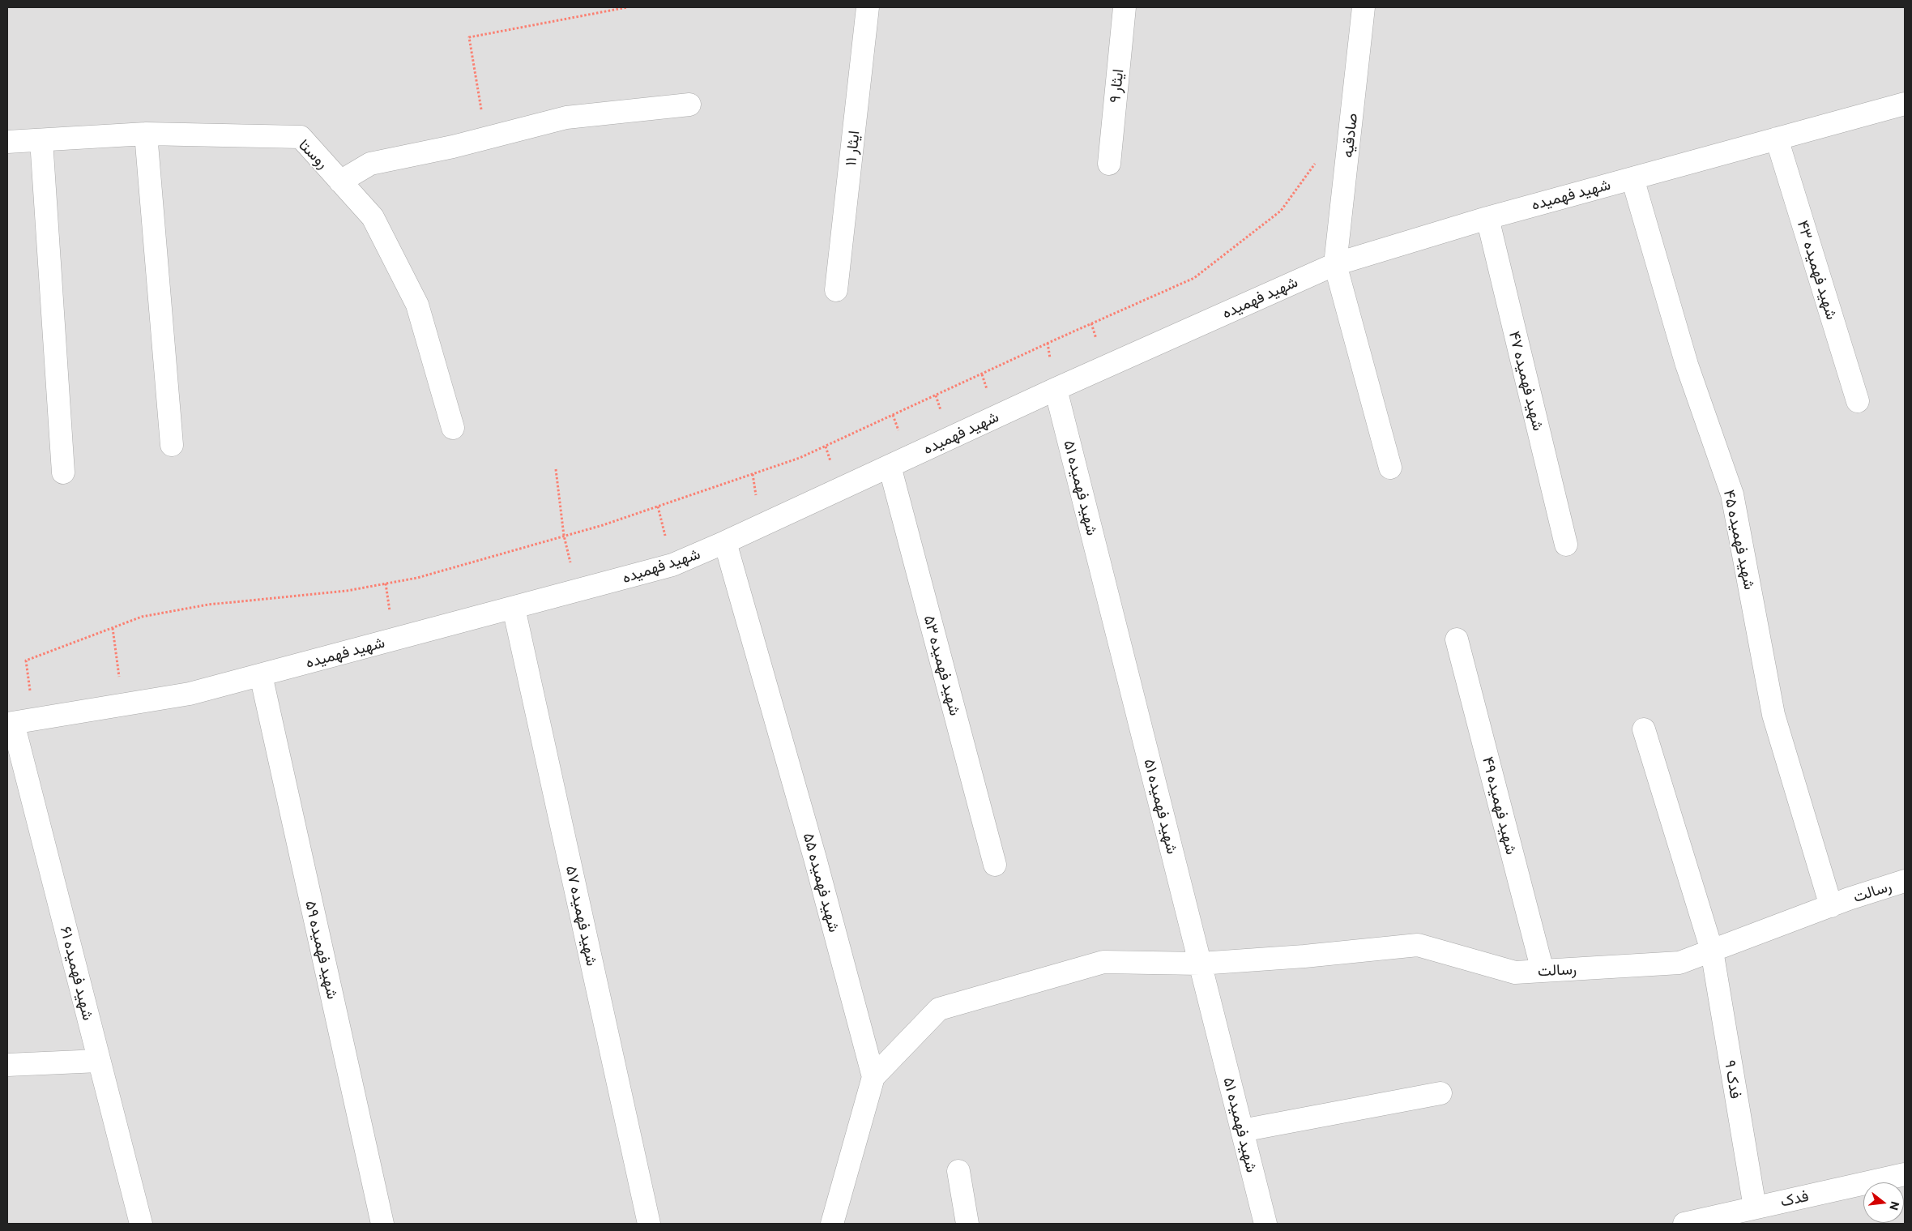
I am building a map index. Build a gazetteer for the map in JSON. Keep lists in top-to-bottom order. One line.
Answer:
{"streets":{"street":["ایثار ۹","صادقیه","ایثار ۱۱","روستا","شهید فهمیده","شهید فهمیده ۴۳","شهید فهمیده ۴۷","شهید فهمیده ۵۱","شهید فهمیده ۴۵","شهید فهمیده ۵۳","شهید فهمیده ۴۹","شهید فهمیده ۵۵","رسالت","شهید فهمیده ۵۷","شهید فهمیده ۵۹","شهید فهمیده ۶۱","فدک ۹","فدک"]},"crossings":[["صادقیه","شهید فهمیده"],["شهید فهمیده","شهید فهمیده ۴۳"],["شهید فهمیده","شهید فهمیده ۴۷"],["شهید فهمیده","شهید فهمیده ۵۱"],["شهید فهمیده","شهید فهمیده ۴۵"],["شهید فهمیده","شهید فهمیده ۵۳"],["شهید فهمیده","شهید فهمیده ۵۵"],["شهید فهمیده","شهید فهمیده ۵۷"],["شهید فهمیده","شهید فهمیده ۵۹"],["شهید فهمیده","شهید فهمیده ۶۱"],["شهید فهمیده ۵۱","رسالت"],["شهید فهمیده ۴۵","رسالت"],["شهید فهمیده ۴۹","رسالت"],["شهید فهمیده ۵۵","رسالت"],["رسالت","فدک ۹"],["فدک ۹","فدک"]],"north":"right"}
